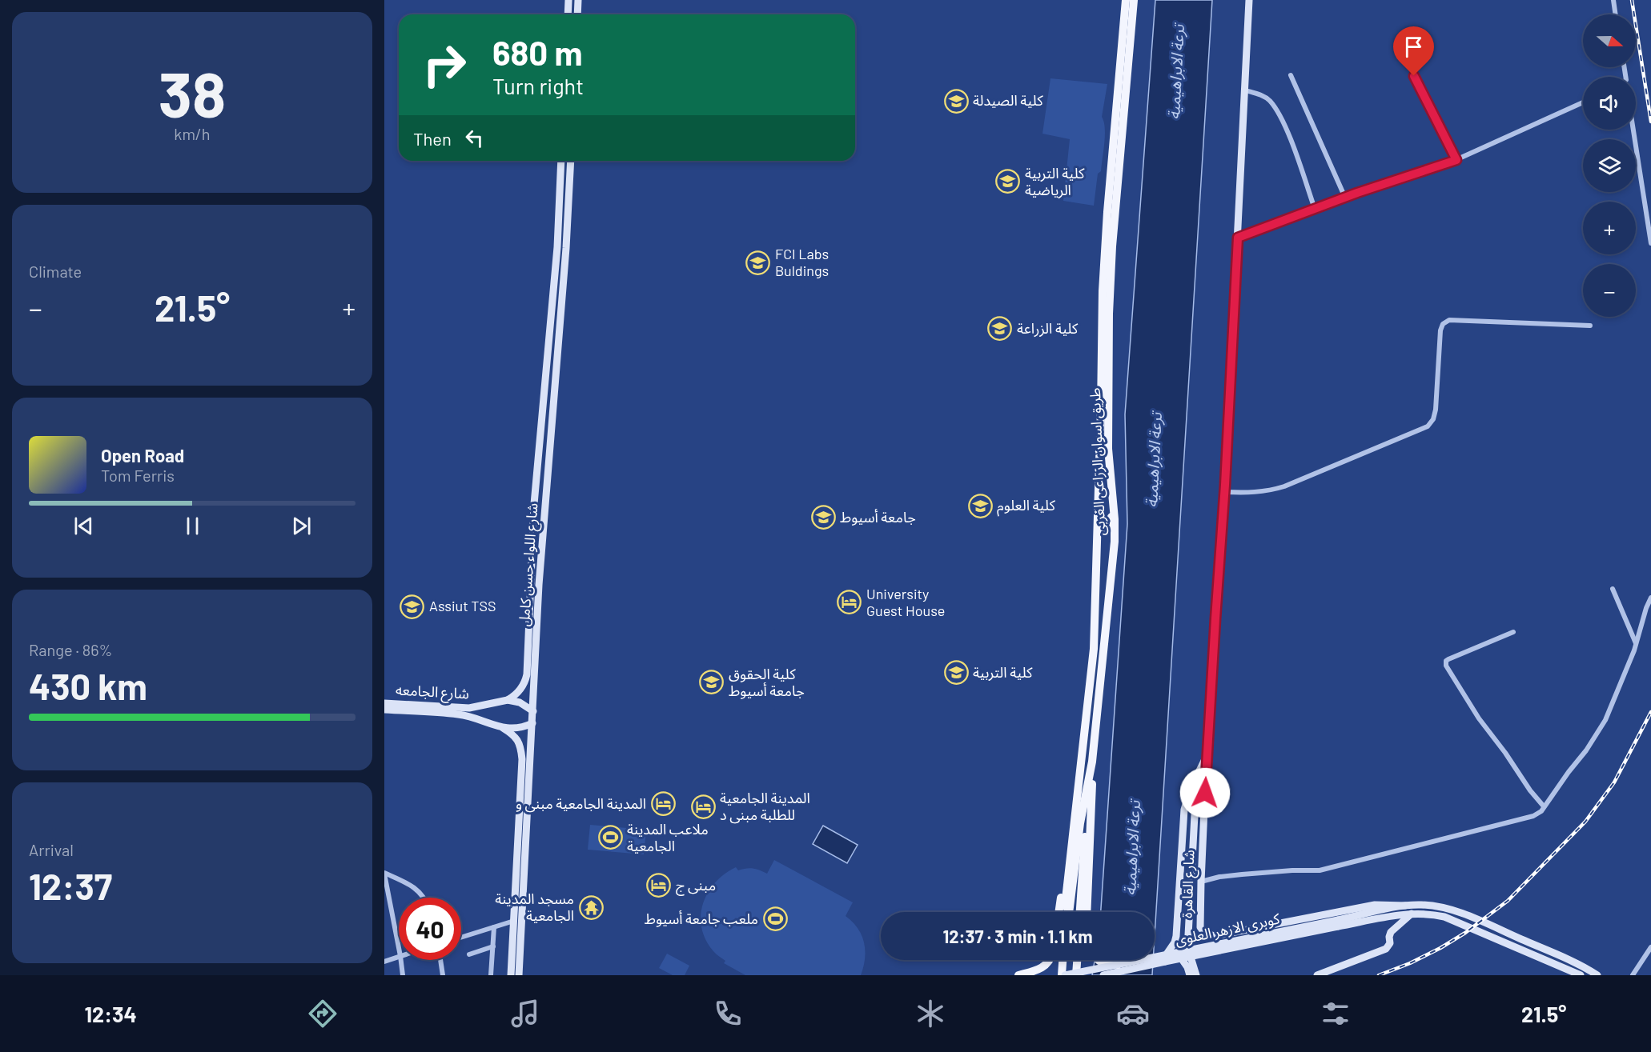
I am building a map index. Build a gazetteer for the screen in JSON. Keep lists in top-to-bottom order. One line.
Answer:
{"streets":{"main road":["طريق اسوان الزراعى الغربى","شارع اللواء حسن كامل","شارع الجامعه","شارع القاهرة","كوبرى الازهر العلوى"]},"crossings":[["شارع اللواء حسن كامل","شارع الجامعه"],["شارع القاهرة","كوبرى الازهر العلوى"]],"water":["ترعة الابراهيمية"],"places":{"school or university":["كلية الصيدلة","كلية التربية الرياضية","FCI Labs Buldings","كلية الزراعة","كلية العلوم","جامعة أسيوط","Assiut TSS","كلية التربية","كلية الحقوق جامعة أسيوط"],"hotel":["University Guest House","المدينة الجامعية مبنى و","المدينة الجامعية للطلبة مبنى د","مبنى ج"],"sports":["ملاعب المدينة الجامعية","ملعب جامعة أسيوط"],"temple":["مسجد المدينة الجامعية"]},"north":"right","page":{"tile":[["38","km/h"],"Climate",["Range · 86%","430 km"],["Arrival","12:37"]],"map_buttons":["+","−"],"turn":["680 m","Turn right"],"then":"Then","heat":["−","21.5°","+"],"song":["Open Road","Tom Ferris"],"limit":"40","trip":"12:37 · 3 min · 1.1 km","tabs":["12:34","21.5°"]}}
